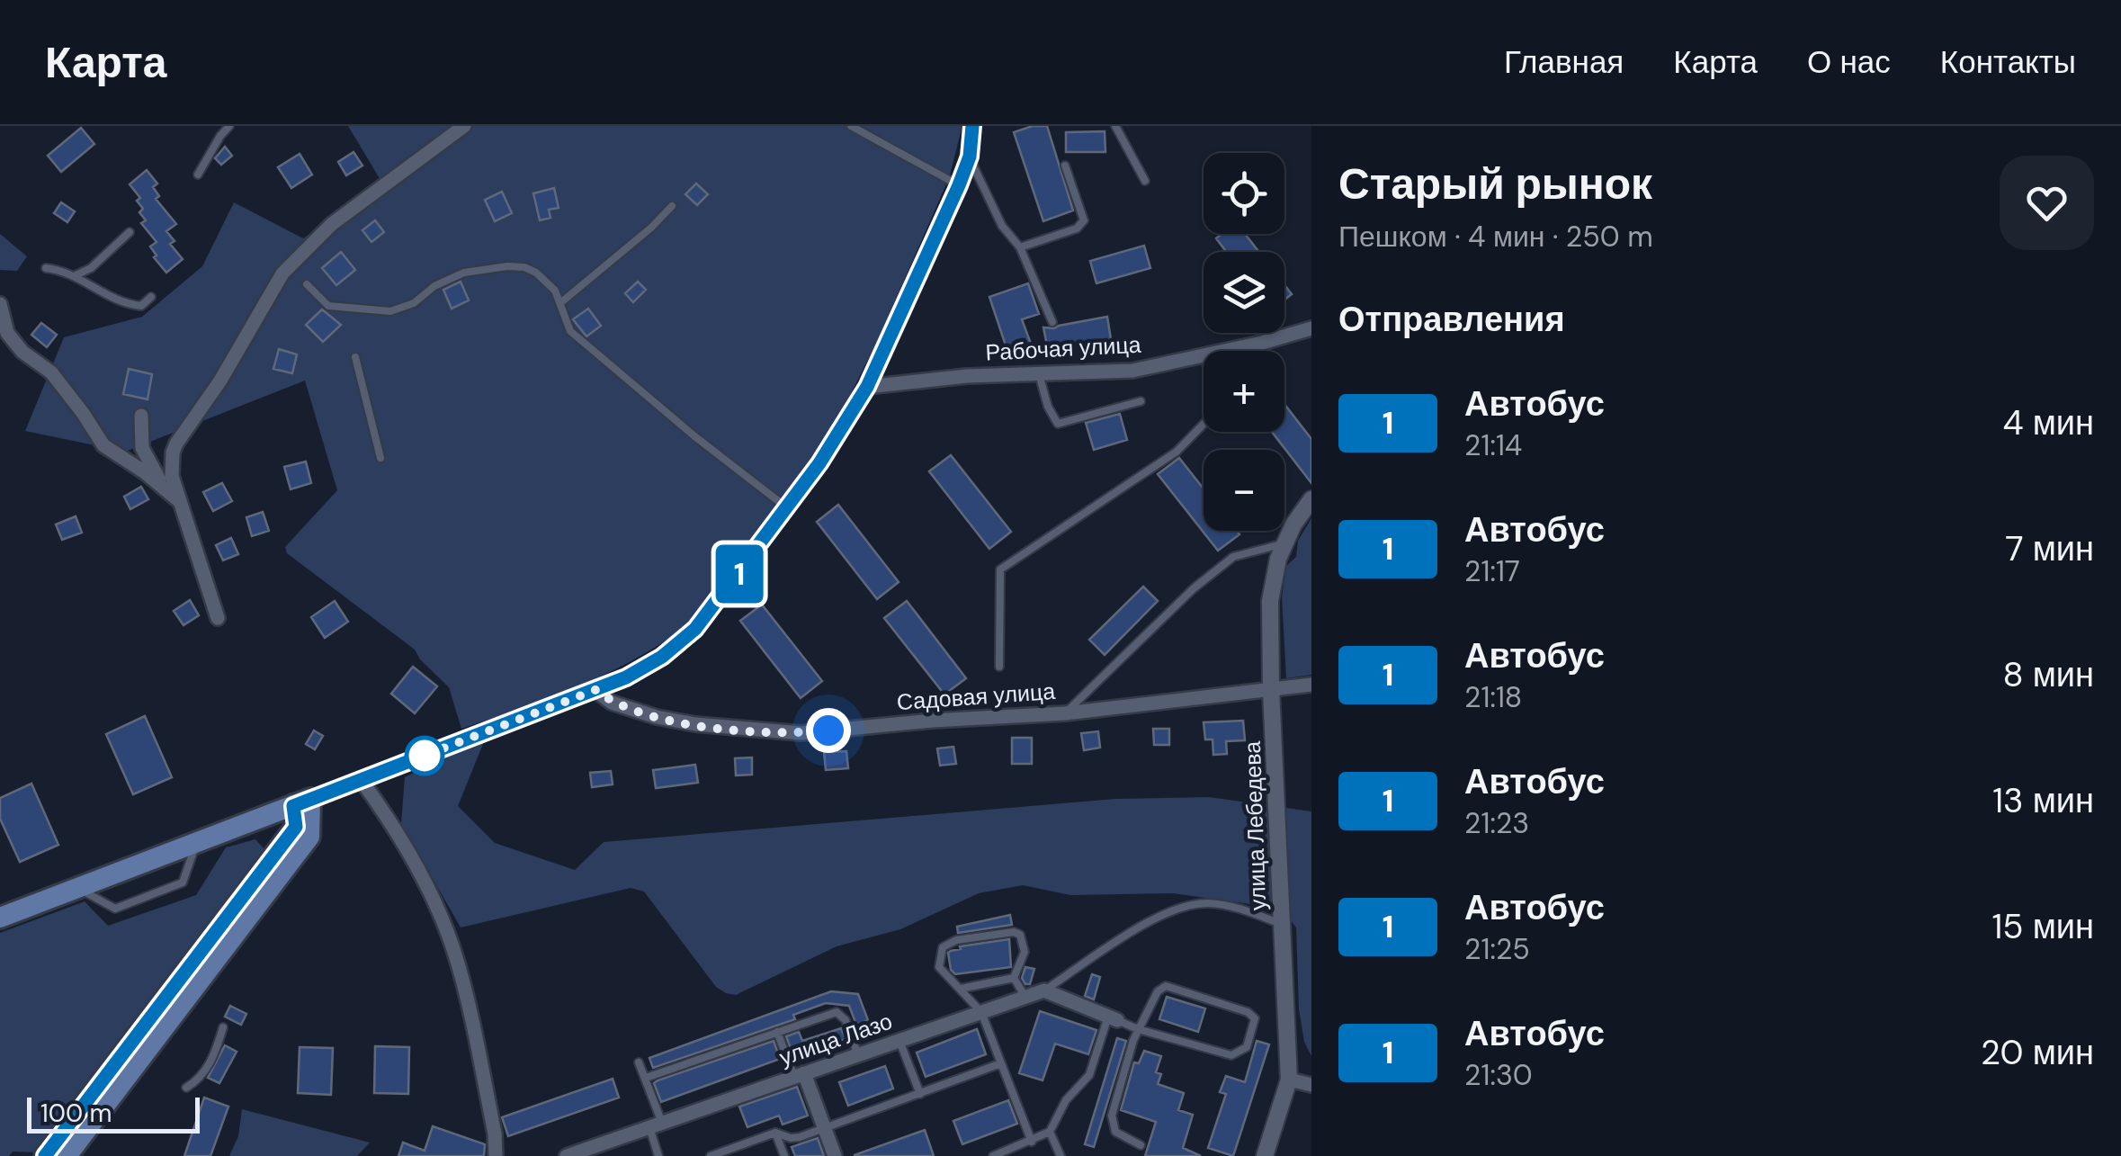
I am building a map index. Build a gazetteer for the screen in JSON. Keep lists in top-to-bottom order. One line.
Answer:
{"streets":{"street":["Рабочая улица","Садовая улица","улица Лебедева","улица Лазо"]},"crossings":[["Садовая улица","улица Лебедева"]],"lines":["bus line 1"],"scale_bar":"100 m","page":{"header":"Карта","nav":["Главная","Карта","О нас","Контакты"],"on_map":"1","heading":[["Старый рынок","Пешком · 4 мин · 250 m"],"Отправления"],"map_buttons":["+","−"],"list":[{"mark":"1","name":"Автобус","note":"21:14","value":"4 мин"},{"mark":"1","name":"Автобус","note":"21:17","value":"7 мин"},{"mark":"1","name":"Автобус","note":"21:18","value":"8 мин"},{"mark":"1","name":"Автобус","note":"21:23","value":"13 мин"},{"mark":"1","name":"Автобус","note":"21:25","value":"15 мин"},{"mark":"1","name":"Автобус","note":"21:30","value":"20 мин"}],"scale":"100 m"}}
